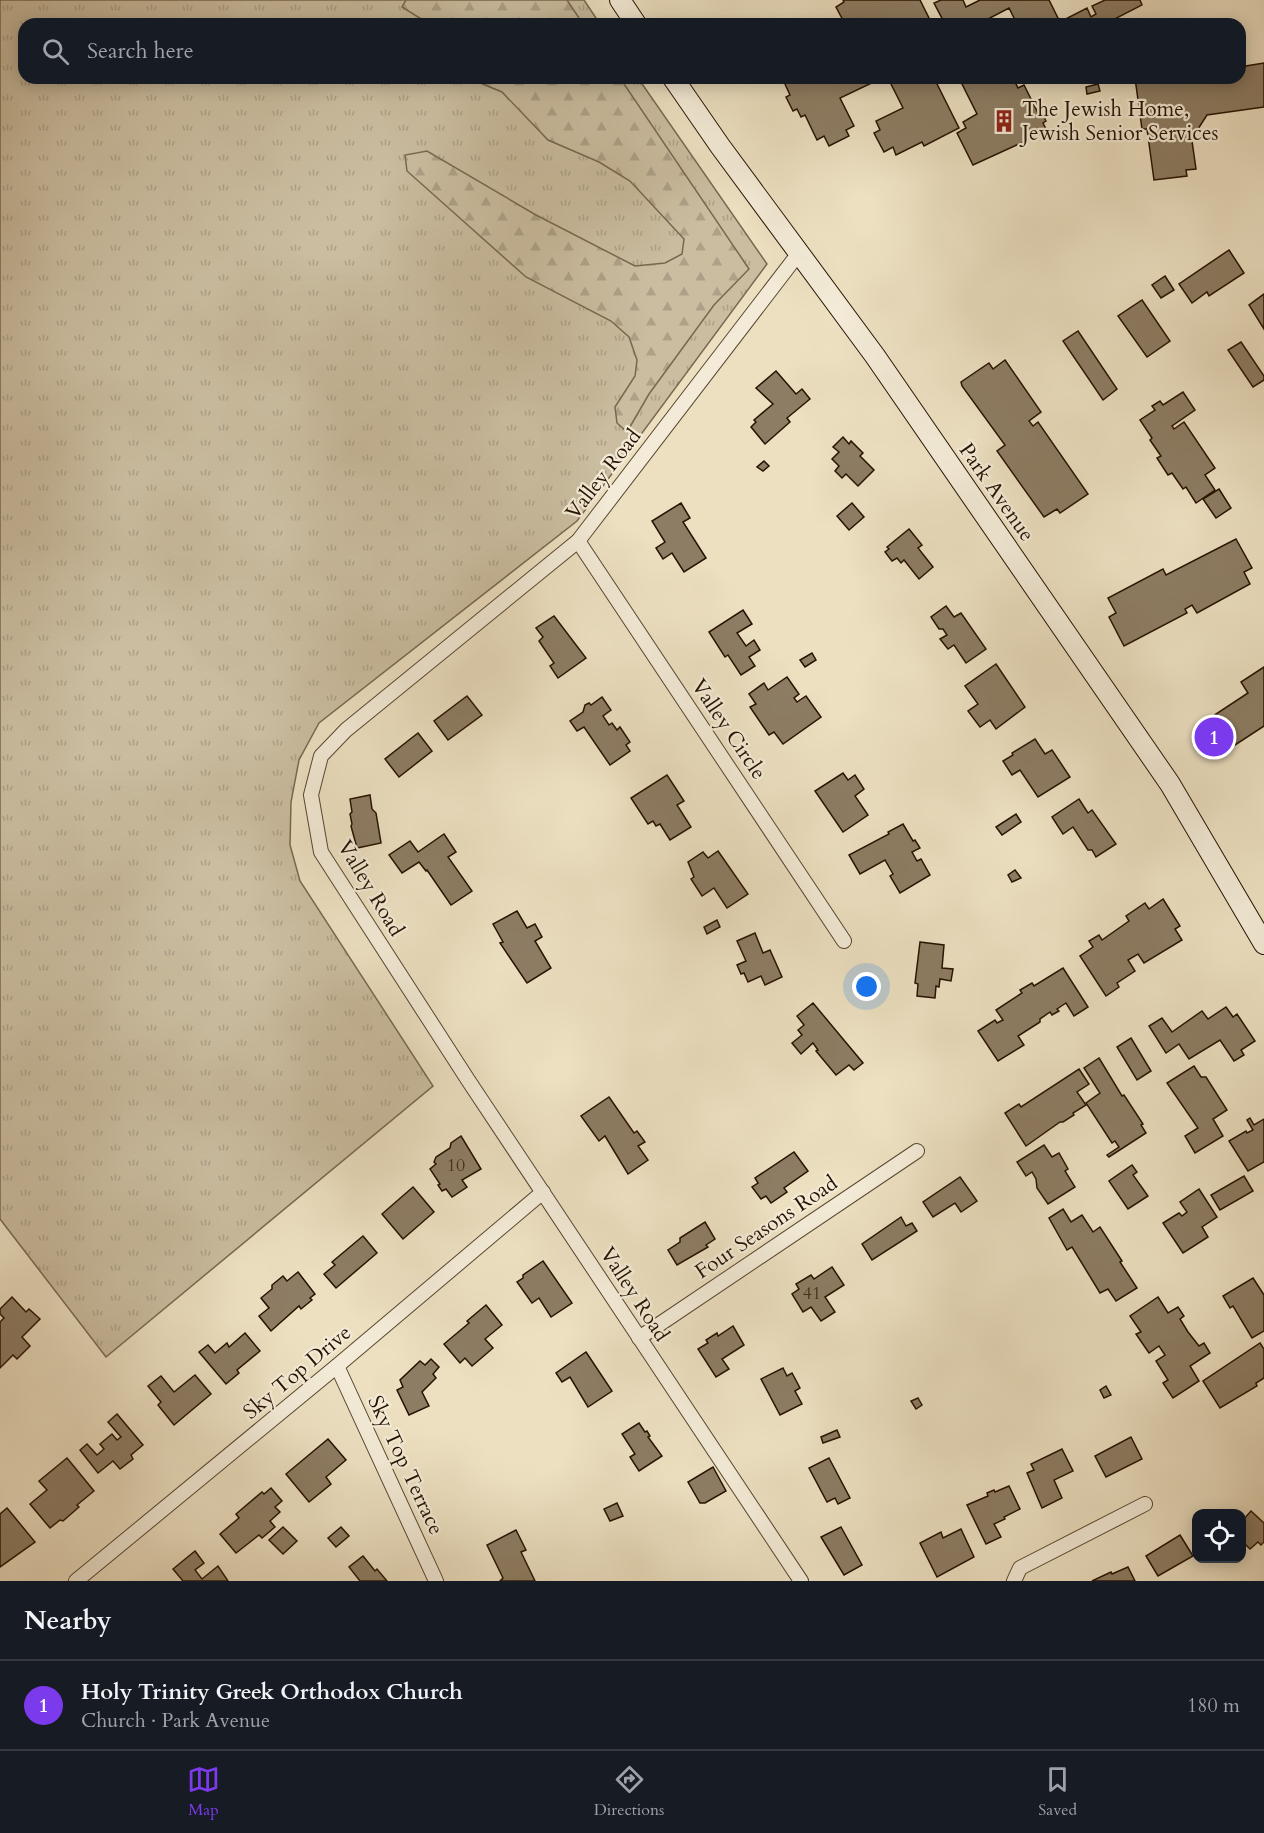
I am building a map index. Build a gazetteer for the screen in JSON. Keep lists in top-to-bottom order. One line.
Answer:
{"streets":{"main road":["Park Avenue"],"street":["Valley Road","Valley Circle","Four Seasons Road","Sky Top Drive","Sky Top Terrace"]},"crossings":[["Valley Road","Park Avenue"],["Valley Road","Valley Circle"],["Valley Road","Four Seasons Road"],["Valley Road","Sky Top Drive"],["Sky Top Drive","Sky Top Terrace"]],"places":{"building":["The Jewish Home, Jewish Senior Services"]},"house_numbers":["10","41"],"page":{"search":"Search here","pins":"1","heading":"Nearby","list":[{"mark":"1","name":"Holy Trinity Greek Orthodox Church","note":"Church · Park Avenue","value":"180 m"}],"nav":["Map","Directions","Saved"]}}
